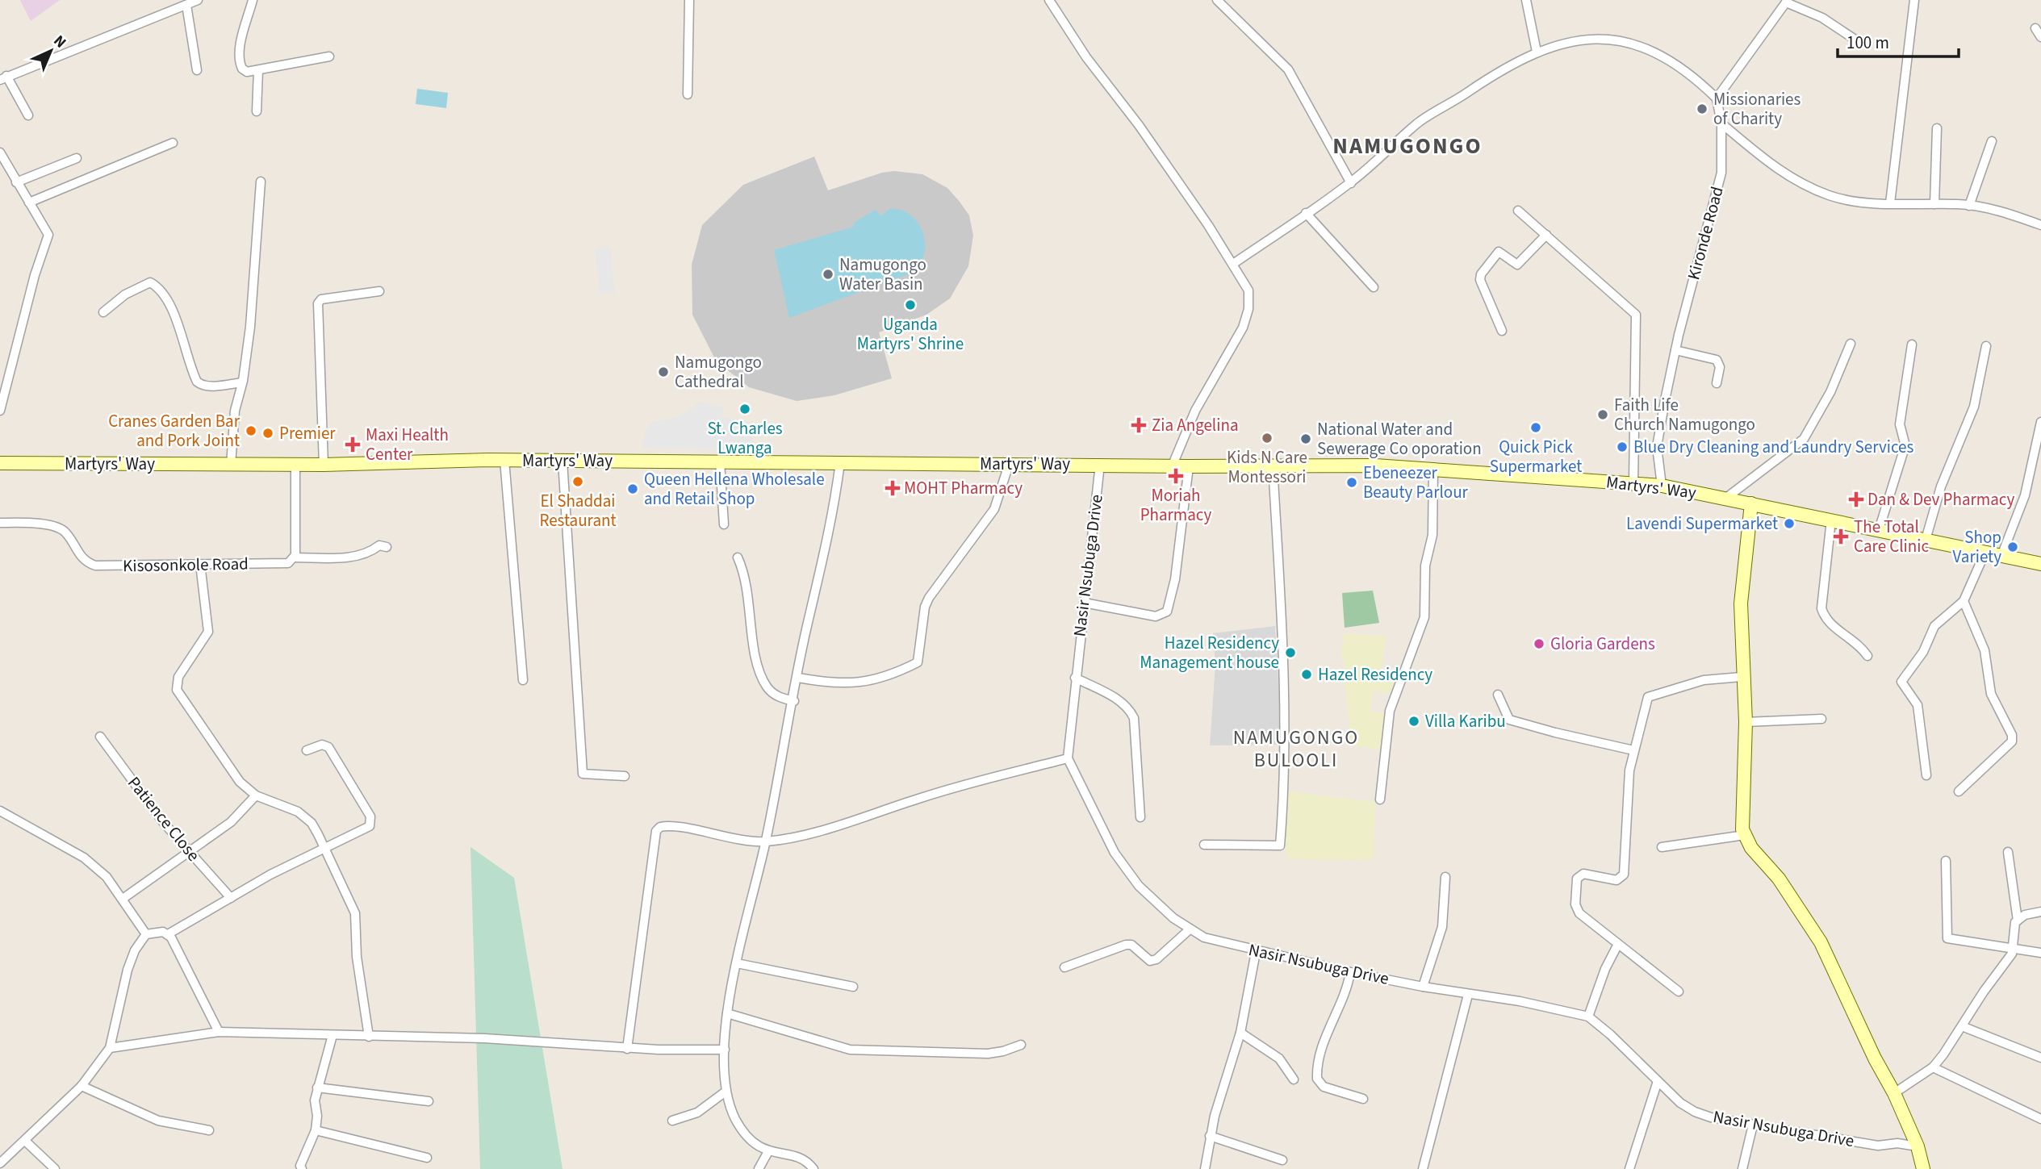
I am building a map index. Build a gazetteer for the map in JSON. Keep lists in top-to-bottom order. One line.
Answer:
{"streets":{"main road":["Martyrs' Way"],"street":["Kironde Road","Kisosonkole Road","Nasir Nsubuga Drive","Patience Close"]},"crossings":[["Kironde Road","Martyrs' Way"],["Martyrs' Way","Nasir Nsubuga Drive"]],"districts":["NAMUGONGO","NAMUGONGO BULOOLI"],"places":{"other":["Missionaries of Charity","Namugongo Water Basin","Uganda Martyrs' Shrine","Namugongo Cathedral","St. Charles Lwanga","Faith Life Church Namugongo","Quick Pick Supermarket","Cranes Garden Bar and Pork Joint","Premier","Kids N Care Montessori","National Water and Sewerage Co oporation","Blue Dry Cleaning and Laundry Services","El Shaddai Restaurant","Ebeneezer Beauty Parlour","Queen Hellena Wholesale and Retail Shop","Lavendi Supermarket","Shop Variety","Gloria Gardens","Hazel Residency Management house","Hazel Residency","Villa Karibu"],"health":["Zia Angelina","Maxi Health Center","Moriah Pharmacy","MOHT Pharmacy","Dan & Dev Pharmacy","The Total Care Clinic"]},"scale_bar":"100 m","north":"top right"}
